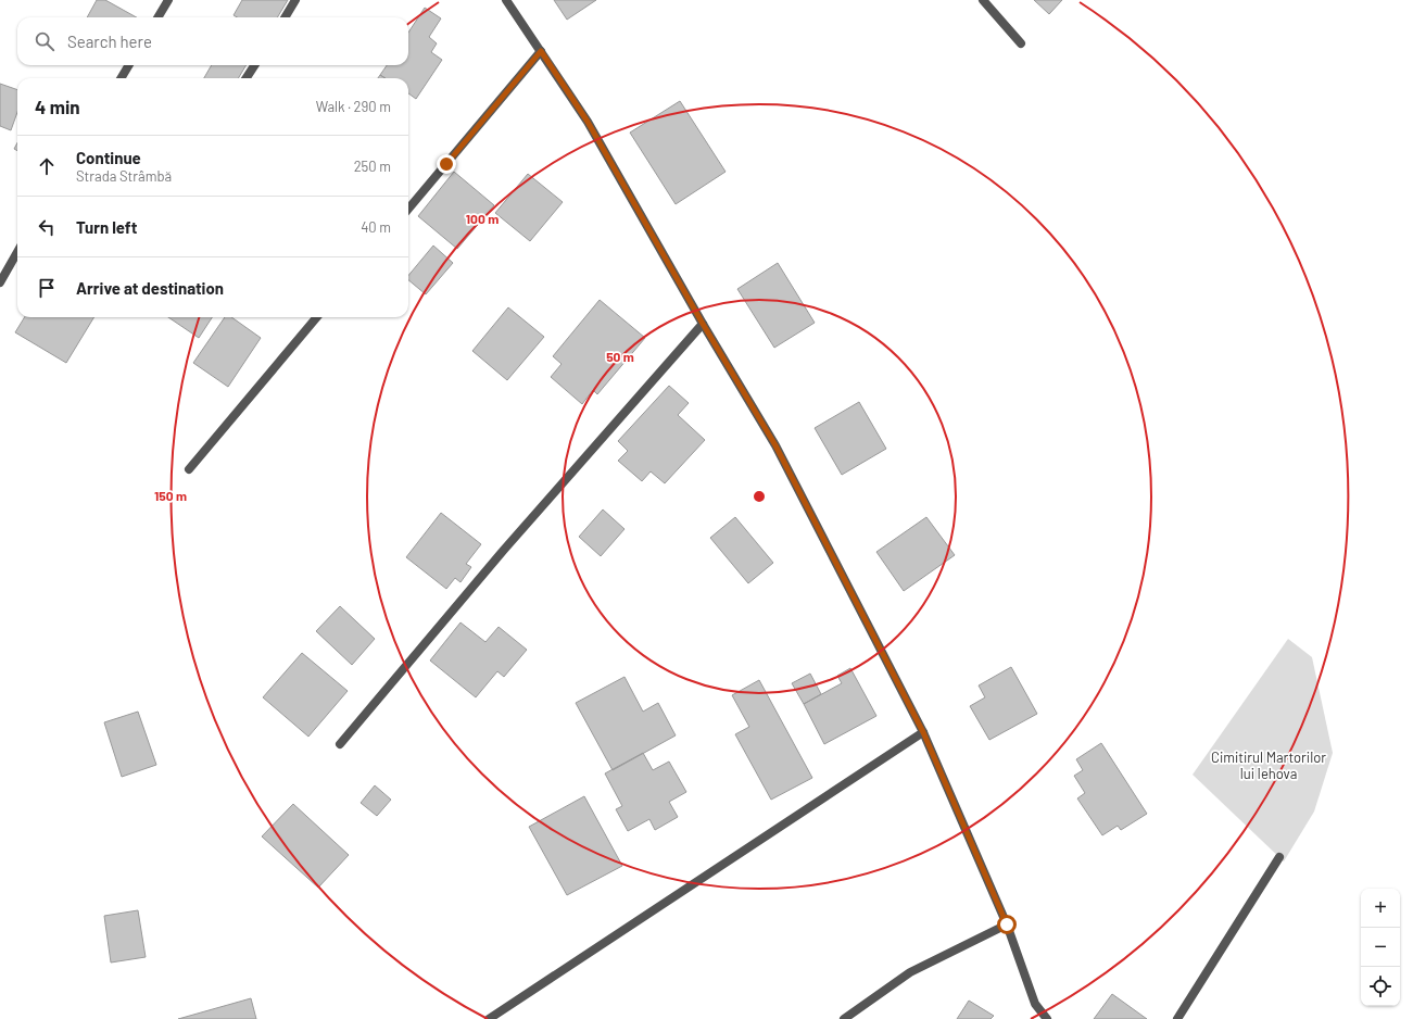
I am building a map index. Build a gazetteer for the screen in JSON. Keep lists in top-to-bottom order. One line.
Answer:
{"parks":["Cimitirul Martorilor lui Iehova"],"page":{"search":"Search here","heading":["4 min","Walk · 290 m"],"list":[["Continue","Strada Strâmbă","250 m"],["Turn left","40 m"],"Arrive at destination"],"map_buttons":["+","−"]},"rings":["100 m","50 m","150 m"]}
